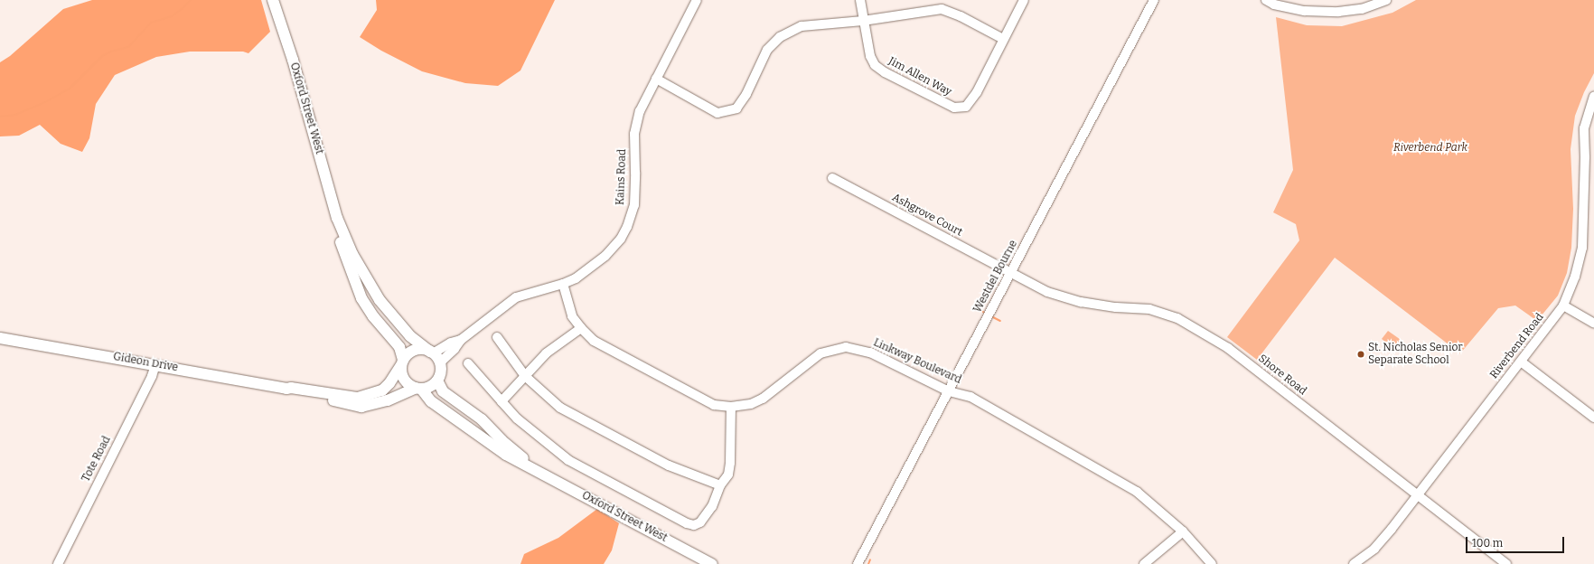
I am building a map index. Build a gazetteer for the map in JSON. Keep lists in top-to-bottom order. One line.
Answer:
{"streets":{"main road":["Oxford Street West","Gideon Drive"],"street":["Jim Allen Way","Kains Road","Ashgrove Court","Westdel Bourne","Riverbend Road","Linkway Boulevard","Shore Road","Tote Road"]},"crossings":[["Oxford Street West","Kains Road"],["Oxford Street West","Gideon Drive"],["Kains Road","Linkway Boulevard"],["Kains Road","Gideon Drive"],["Ashgrove Court","Westdel Bourne"],["Ashgrove Court","Shore Road"],["Westdel Bourne","Linkway Boulevard"],["Westdel Bourne","Shore Road"],["Riverbend Road","Shore Road"],["Gideon Drive","Tote Road"]],"parks":["Riverbend Park"],"places":["St. Nicholas Senior Separate School"],"scale_bar":"100 m"}
